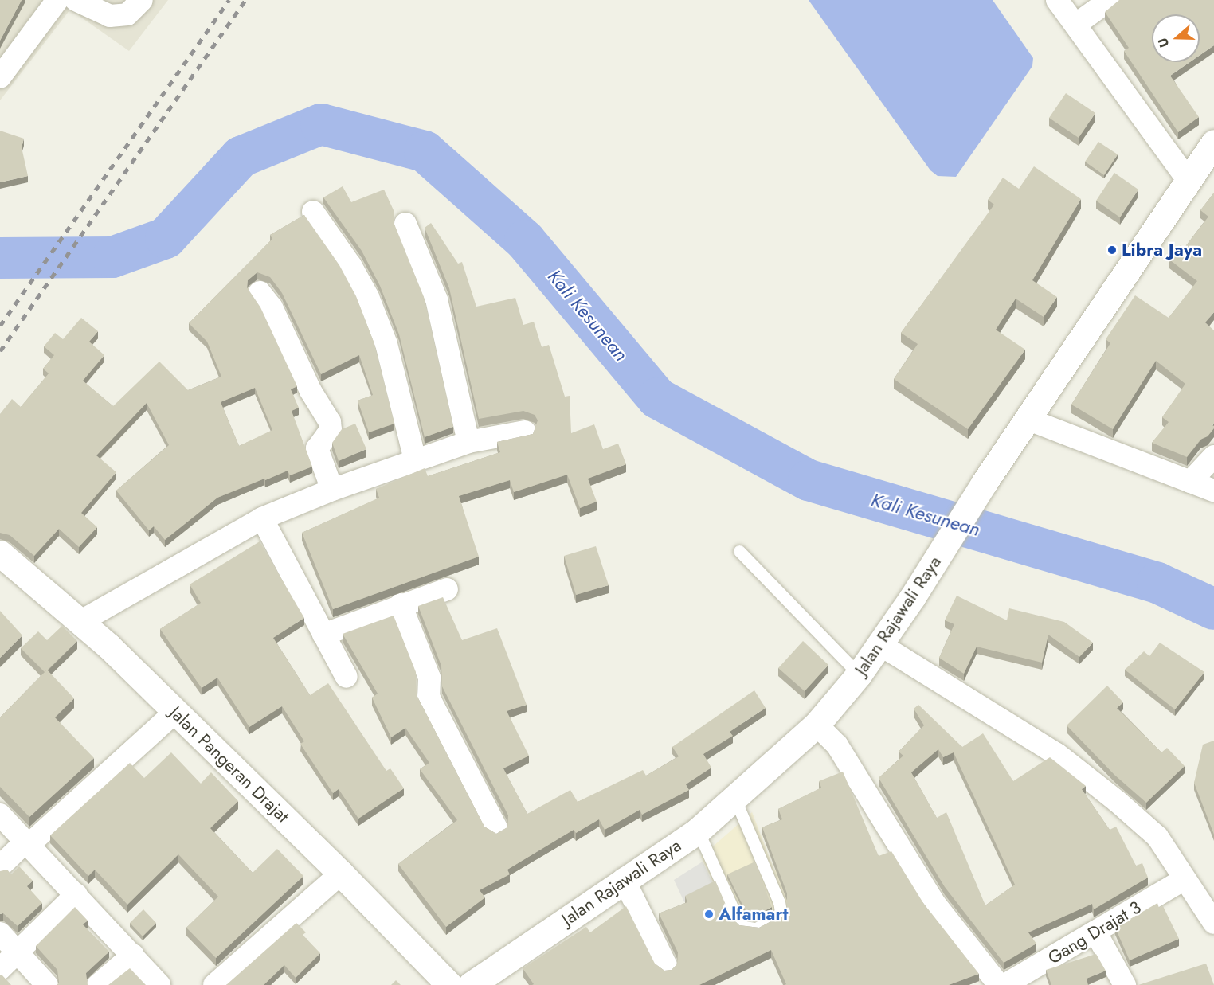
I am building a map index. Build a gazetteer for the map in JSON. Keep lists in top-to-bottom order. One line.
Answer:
{"streets":{"street":["Jalan Rajawali Raya","Jalan Pangeran Drajat","Gang Drajat 3"]},"water":["Kali Kesunean"],"places":["Libra Jaya","Alfamart"],"north":"left"}
